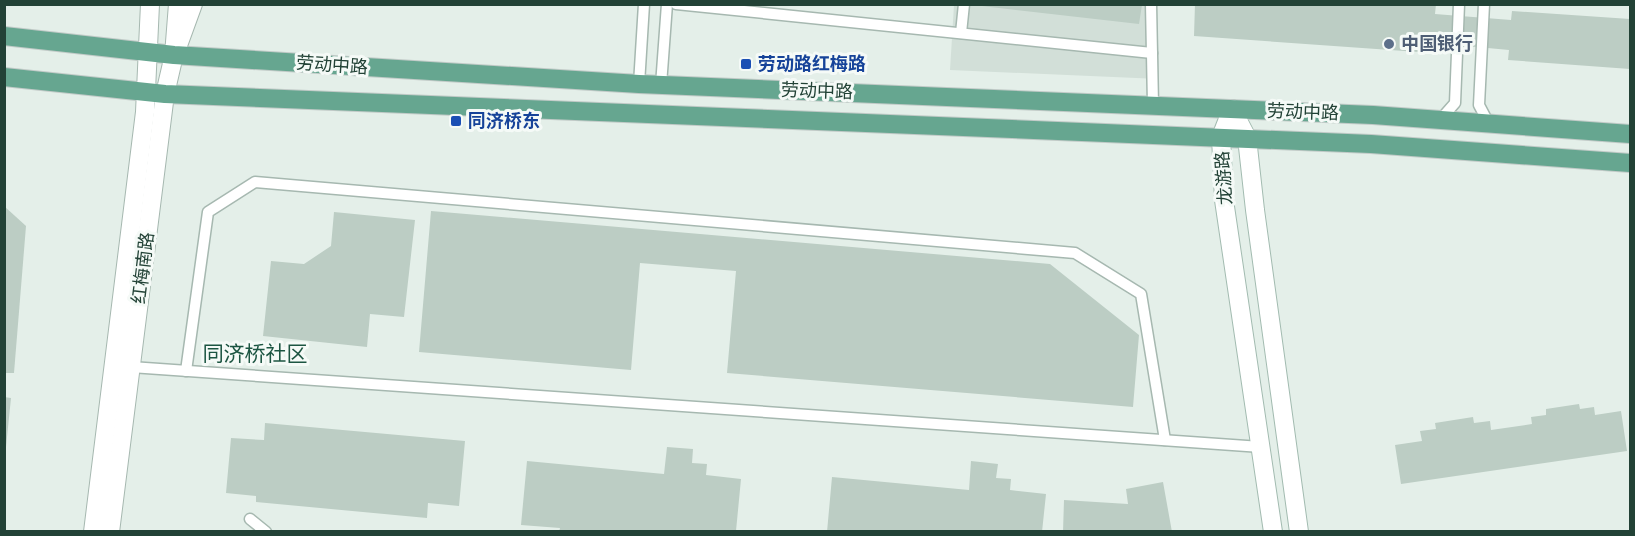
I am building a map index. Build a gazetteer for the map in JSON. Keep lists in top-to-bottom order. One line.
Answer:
{"streets":{"main road":["劳动中路"],"street":["龙游路","红梅南路"]},"crossings":[["劳动中路","龙游路"],["劳动中路","红梅南路"]],"districts":["同济桥社区"],"places":{"other":["中国银行"],"transit":["劳动路红梅路","同济桥东"]}}
